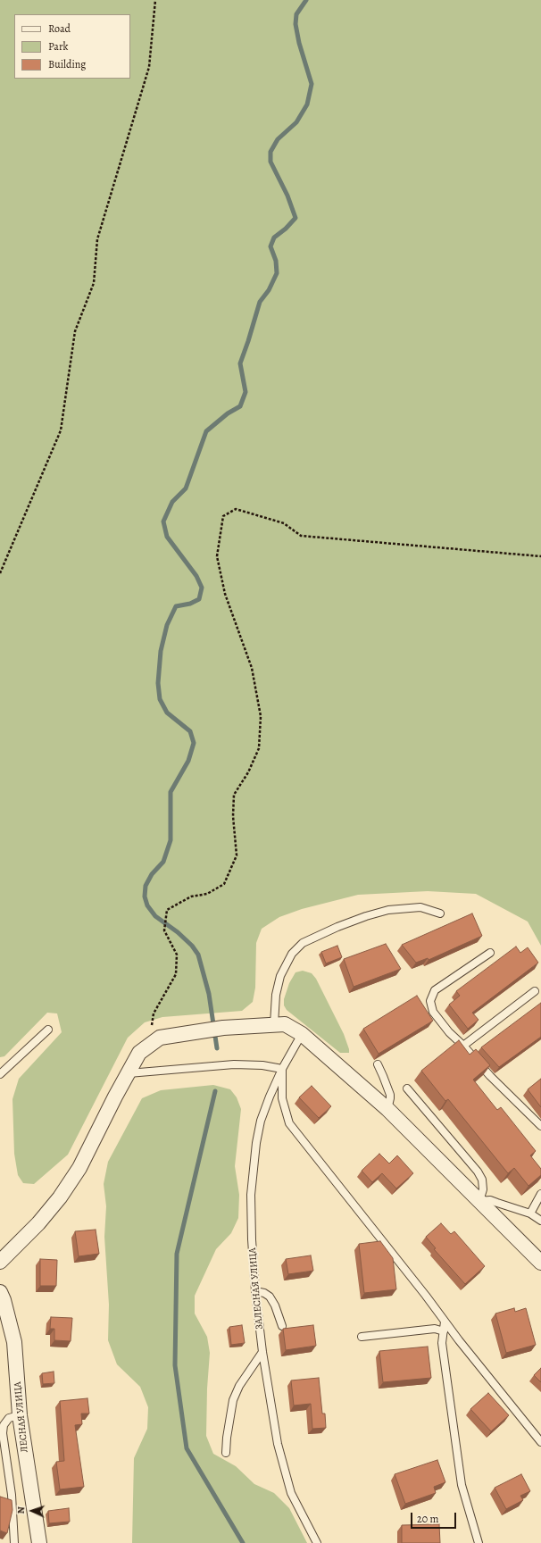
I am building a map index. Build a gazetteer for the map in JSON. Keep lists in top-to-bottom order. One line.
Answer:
{"streets":{"street":["ЛЕСНАЯ УЛИЦА"],"lane":["ЗАЛЕСНАЯ УЛИЦА"]},"legend":["Road","Park","Building"],"scale_bar":"20 m","north":"left"}
